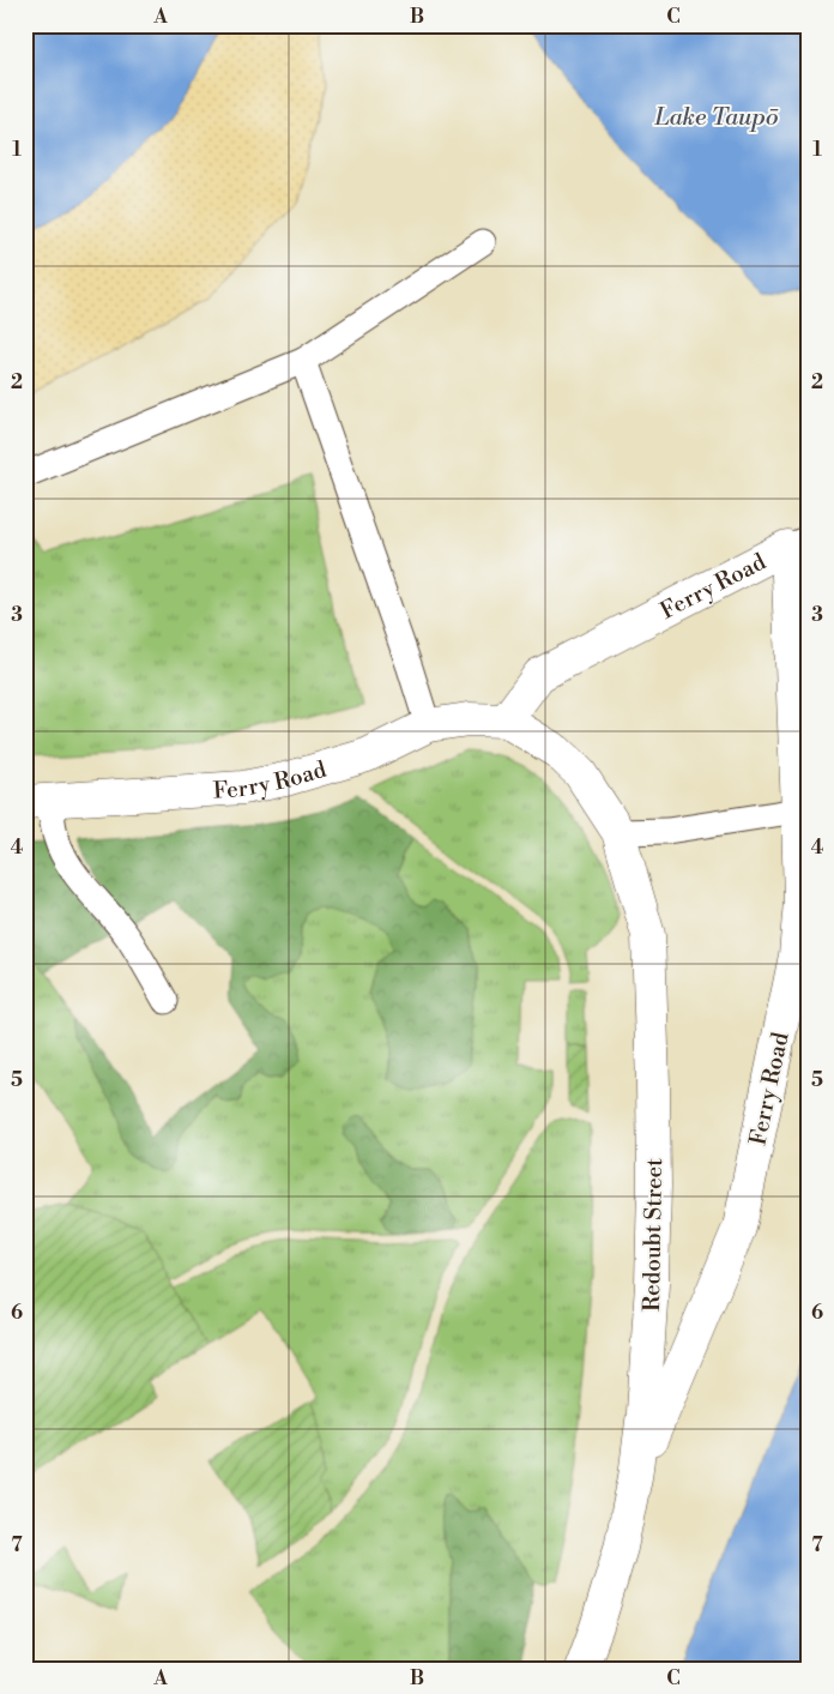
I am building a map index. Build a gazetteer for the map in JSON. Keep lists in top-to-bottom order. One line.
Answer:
{"streets":{"street":["Ferry Road","Redoubt Street"]},"crossings":[["Ferry Road","Redoubt Street"]],"water":["Lake Taupō"],"grid":{"columns":["A","B","C"],"rows":["1","2","3","4","5","6","7"]}}
